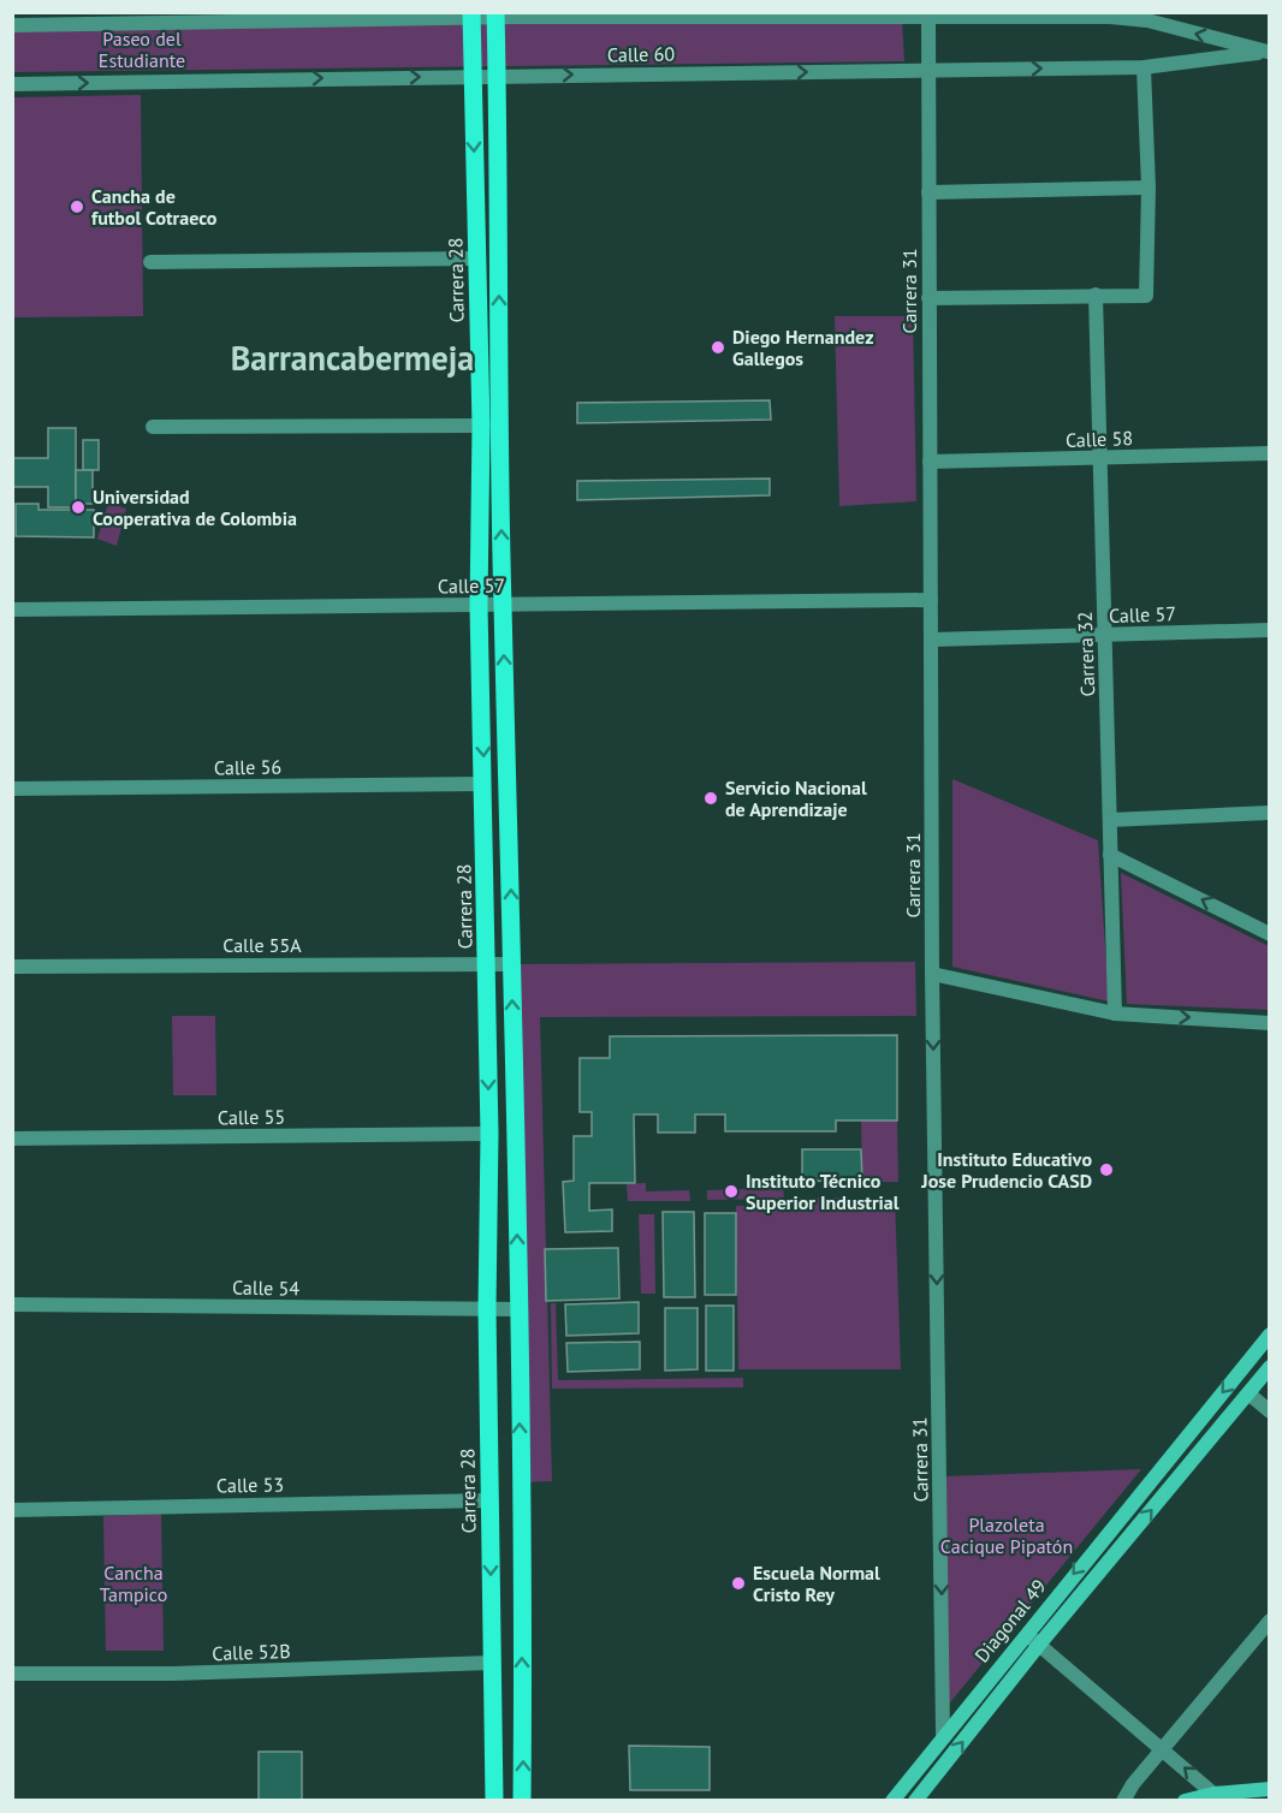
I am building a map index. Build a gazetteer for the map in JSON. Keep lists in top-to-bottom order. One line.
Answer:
{"streets":{"main road":["Carrera 28","Diagonal 49"],"street":["Calle 60","Carrera 31","Calle 58","Calle 57","Carrera 32","Calle 56","Calle 55A","Calle 55","Calle 54","Calle 53","Calle 52B"]},"crossings":[["Calle 60","Carrera 28"],["Calle 60","Carrera 31"],["Carrera 28","Calle 57"],["Carrera 28","Calle 56"],["Carrera 28","Calle 55A"],["Carrera 28","Calle 55"],["Carrera 28","Calle 54"],["Carrera 28","Calle 53"],["Carrera 28","Calle 52B"],["Carrera 31","Calle 58"],["Carrera 31","Calle 57"],["Carrera 31","Diagonal 49"],["Calle 58","Carrera 32"],["Calle 57","Carrera 32"]],"one_way":["Carrera 31"],"districts":["Barrancabermeja"],"parks":["Paseo del Estudiante","Plazoleta Cacique Pipatón","Cancha Tampico"],"places":["Cancha de futbol Cotraeco","Diego Hernandez Gallegos","Universidad Cooperativa de Colombia","Servicio Nacional de Aprendizaje","Instituto Educativo Jose Prudencio CASD","Instituto Técnico Superior Industrial","Escuela Normal Cristo Rey"]}
